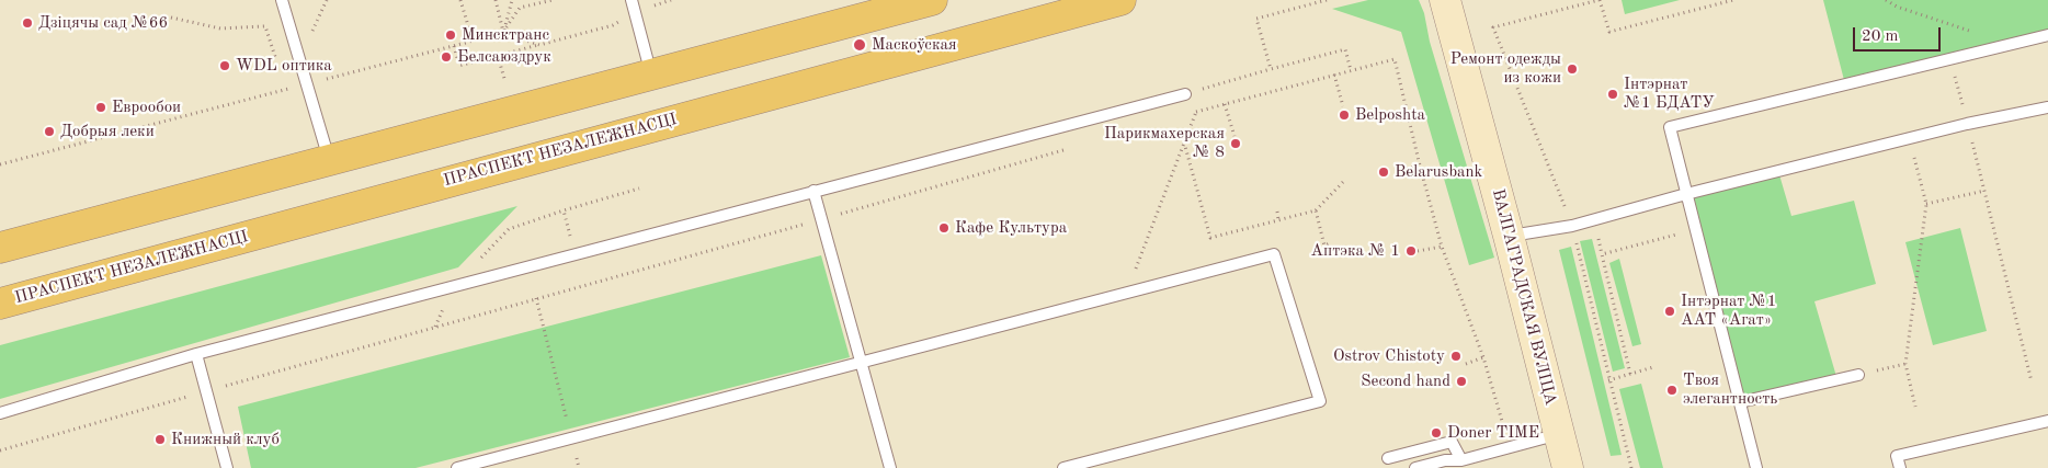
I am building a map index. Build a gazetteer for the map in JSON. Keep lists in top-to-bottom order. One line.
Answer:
{"streets":{"main road":["ПРАСПЕКТ НЕЗАЛЕЖНАСЦІ","ВАЛГАГРАДСКАЯ ВУЛІЦА"]},"places":["Дзіцячы сад №66","Минсктранс","Маскоўская","Белсаюздрук","WDL оптика","Ремонт одежды из кожи","Інтэрнат №1 БДАТУ","Еврообои","Belposhta","Добрыя леки","Парикмахерская № 8","Belarusbank","Кафе Культура","Аптэка № 1","Інтэрнат №1 ААТ «Агат»","Ostrov Chistoty","Second hand","Твоя элегантность","Doner TIME","Книжный клуб"],"scale_bar":"20 m"}
